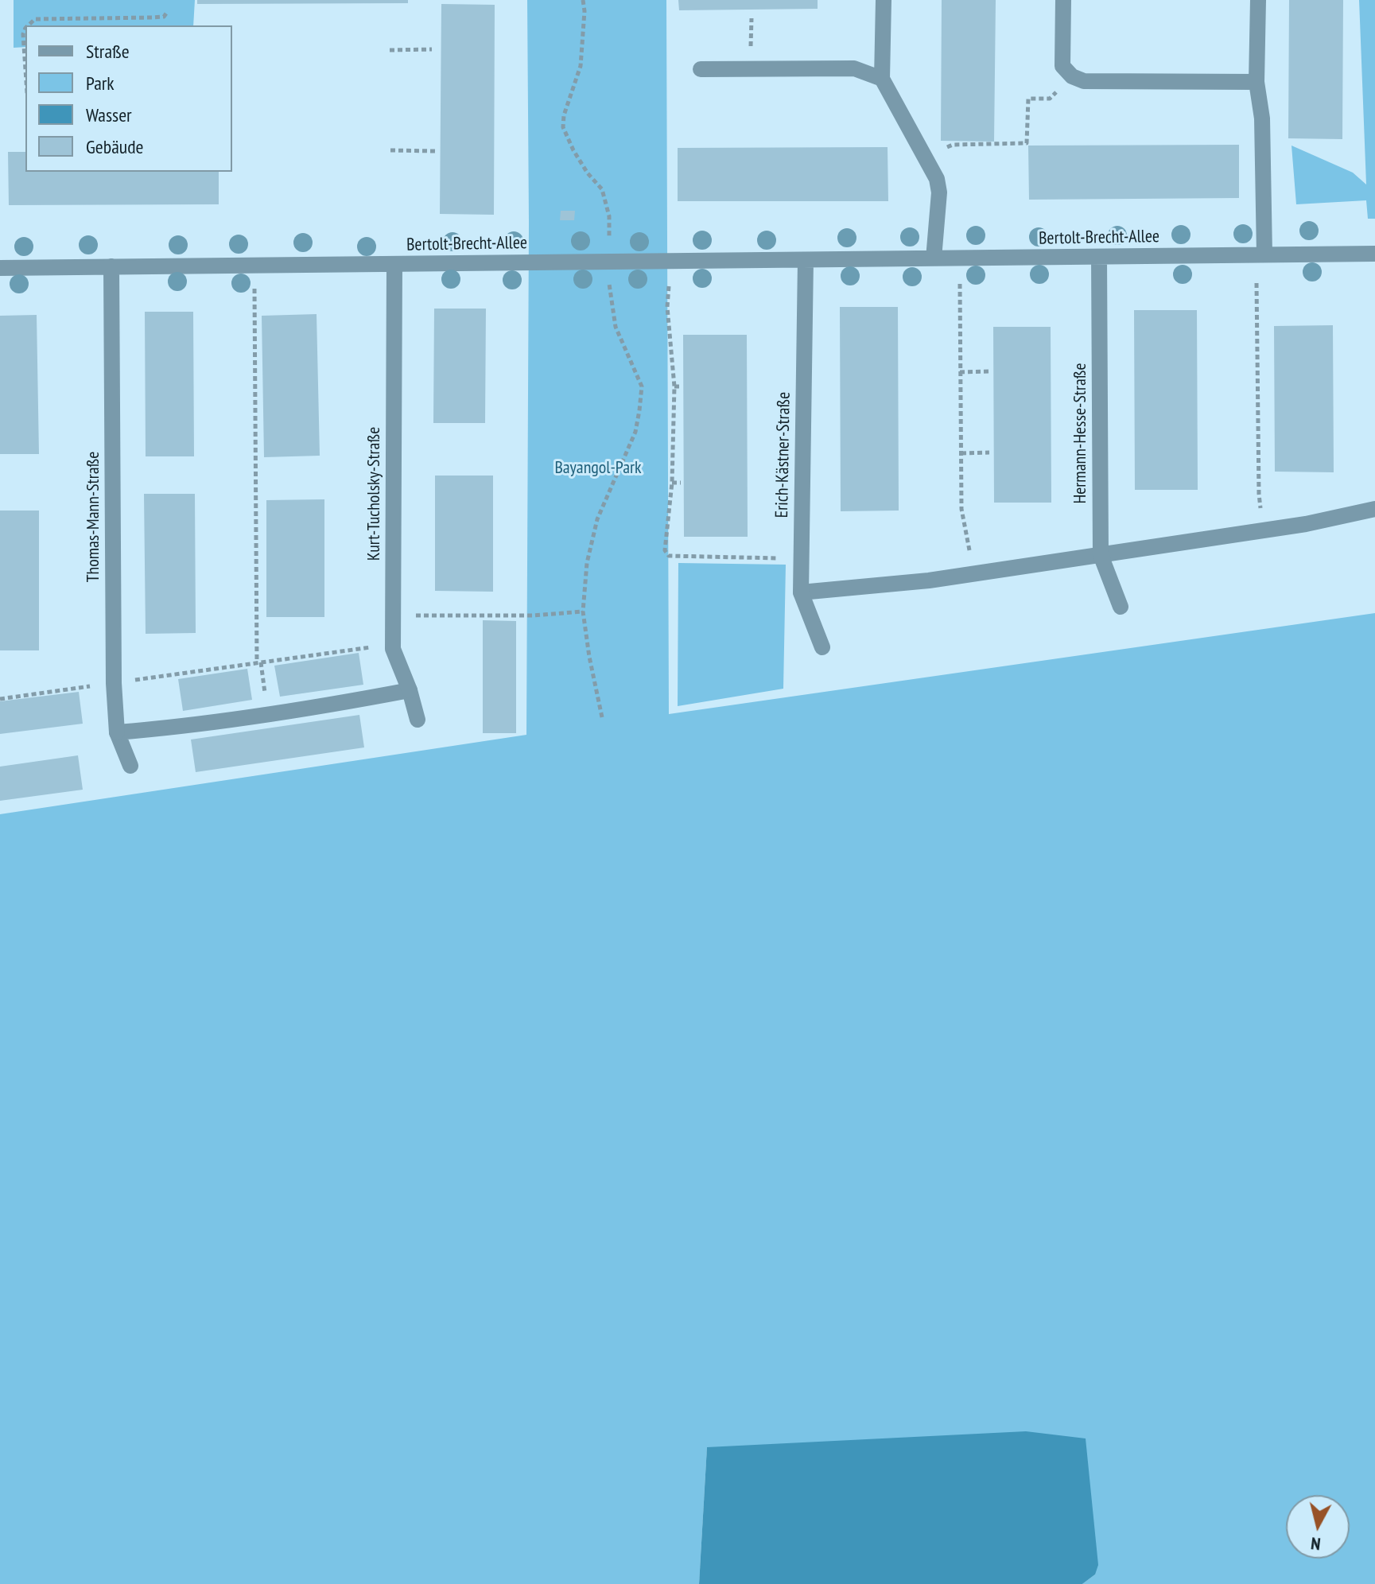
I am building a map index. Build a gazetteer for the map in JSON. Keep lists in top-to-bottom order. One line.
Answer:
{"streets":{"street":["Bertolt-Brecht-Allee","Hermann-Hesse-Straße","Erich-Kästner-Straße","Kurt-Tucholsky-Straße","Thomas-Mann-Straße"]},"crossings":[["Bertolt-Brecht-Allee","Hermann-Hesse-Straße"],["Bertolt-Brecht-Allee","Erich-Kästner-Straße"],["Bertolt-Brecht-Allee","Kurt-Tucholsky-Straße"],["Bertolt-Brecht-Allee","Thomas-Mann-Straße"]],"parks":["Bayangol-Park"],"legend":["Straße","Park","Wasser","Gebäude"],"north":"bottom"}
